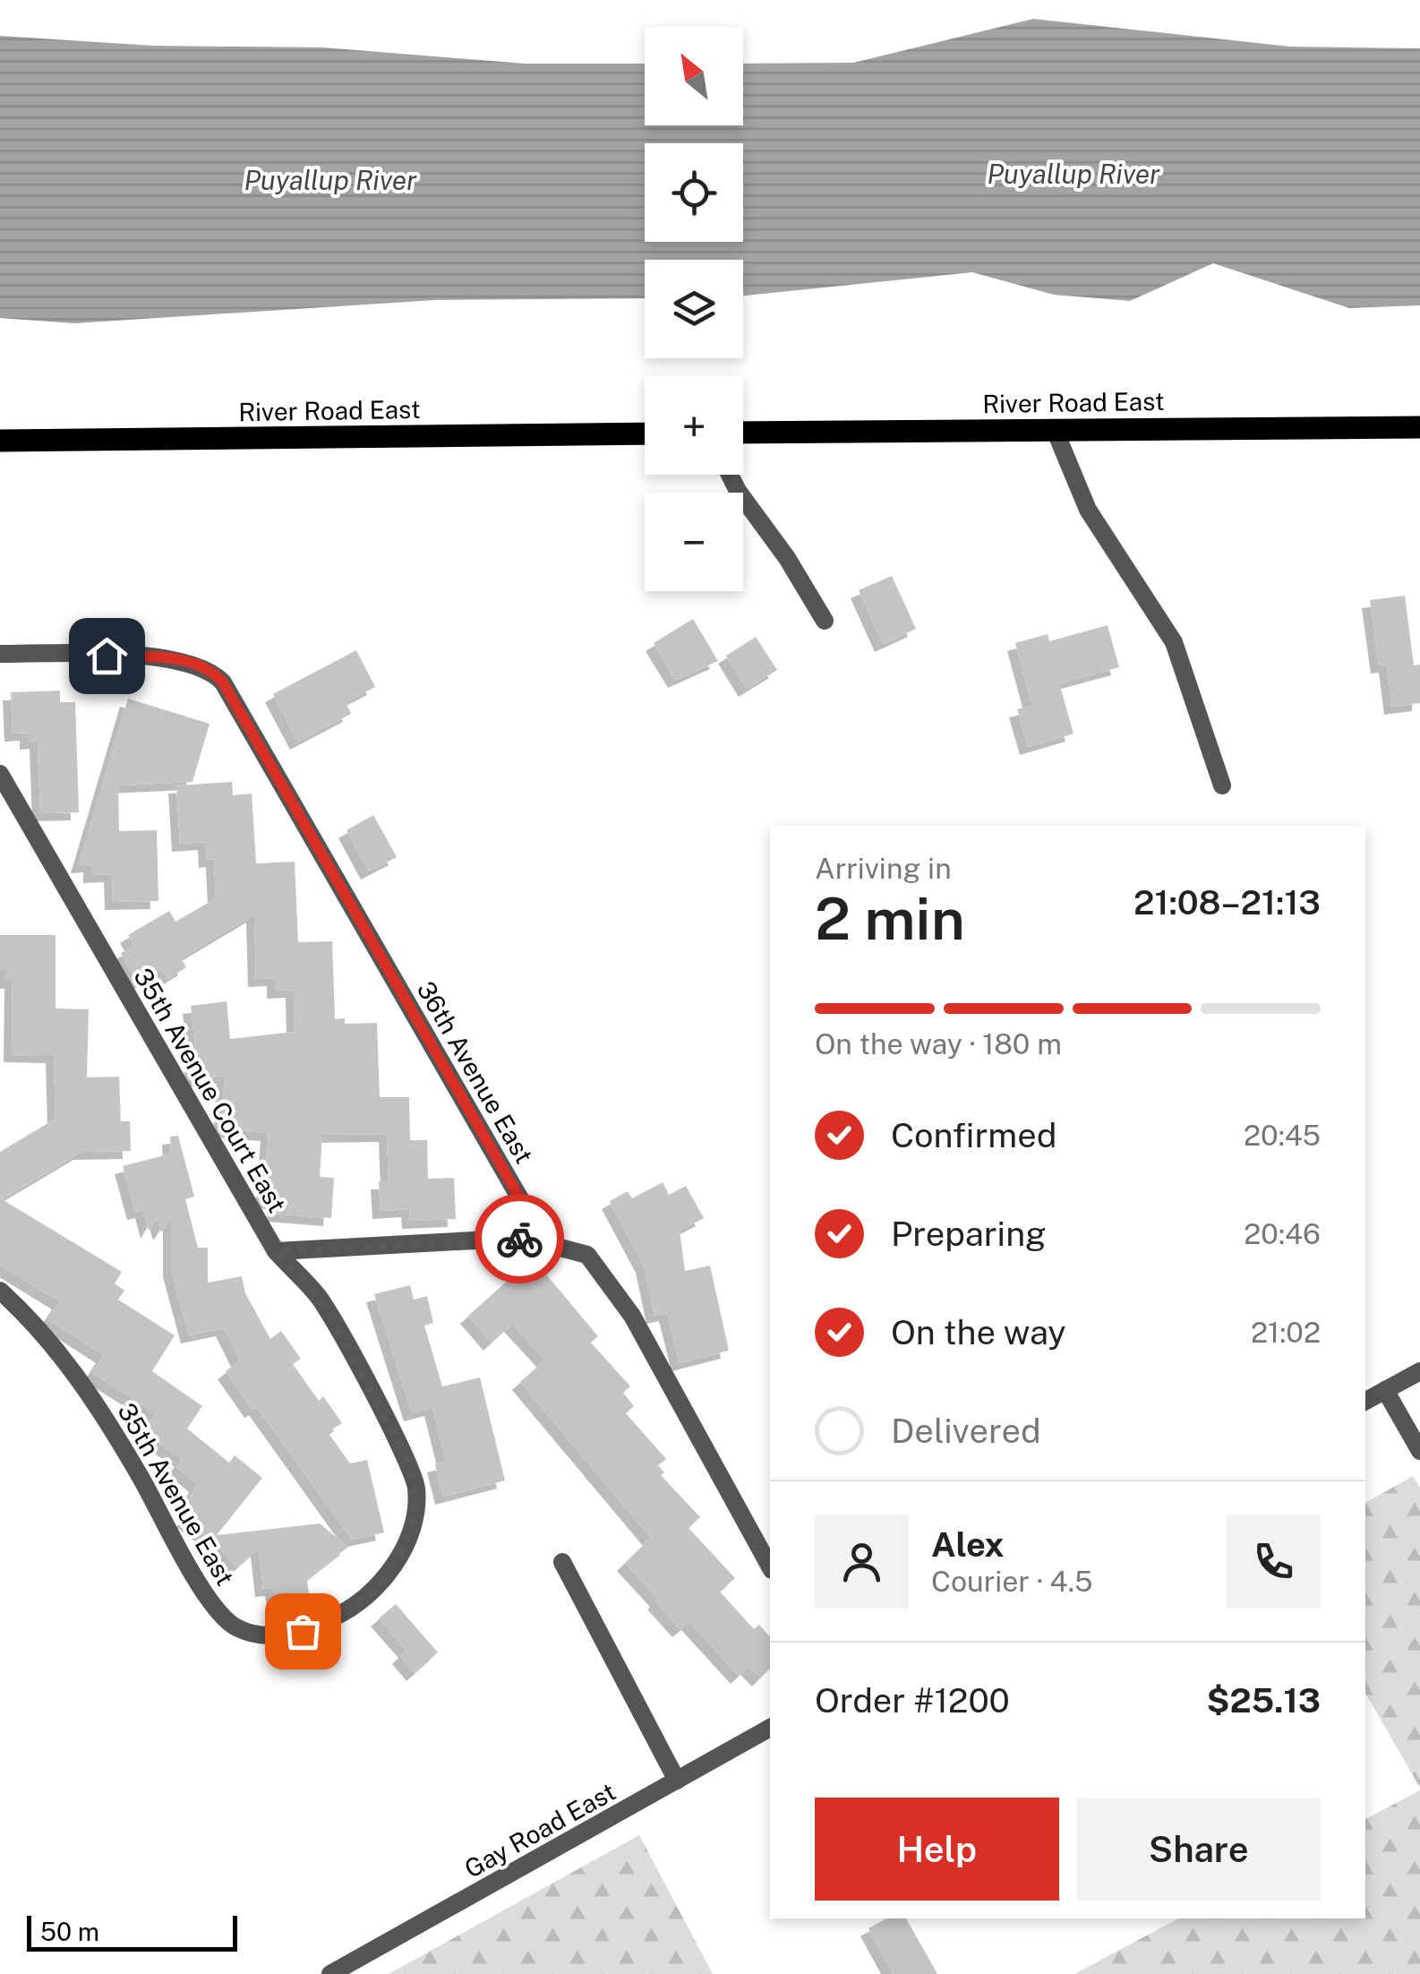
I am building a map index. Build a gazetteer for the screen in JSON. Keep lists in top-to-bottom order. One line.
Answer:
{"streets":{"main road":["River Road East"],"street":["36th Avenue East","35th Avenue Court East","35th Avenue East","Gay Road East"]},"crossings":[["35th Avenue Court East","35th Avenue East"]],"water":["Puyallup River"],"scale_bar":"50 m","north":"top left","page":{"map_buttons":["+","−"],"heading":["2 min","Arriving in","21:08–21:13"],"panel":["Alex","Courier · 4.5","Order #1200","$25.13"],"bar":"On the way · 180 m","list":[["Confirmed","20:45"],["Preparing","20:46"],["On the way","21:02"],"Delivered"],"buttons":["Help","Share"],"scale":"50 m"}}
